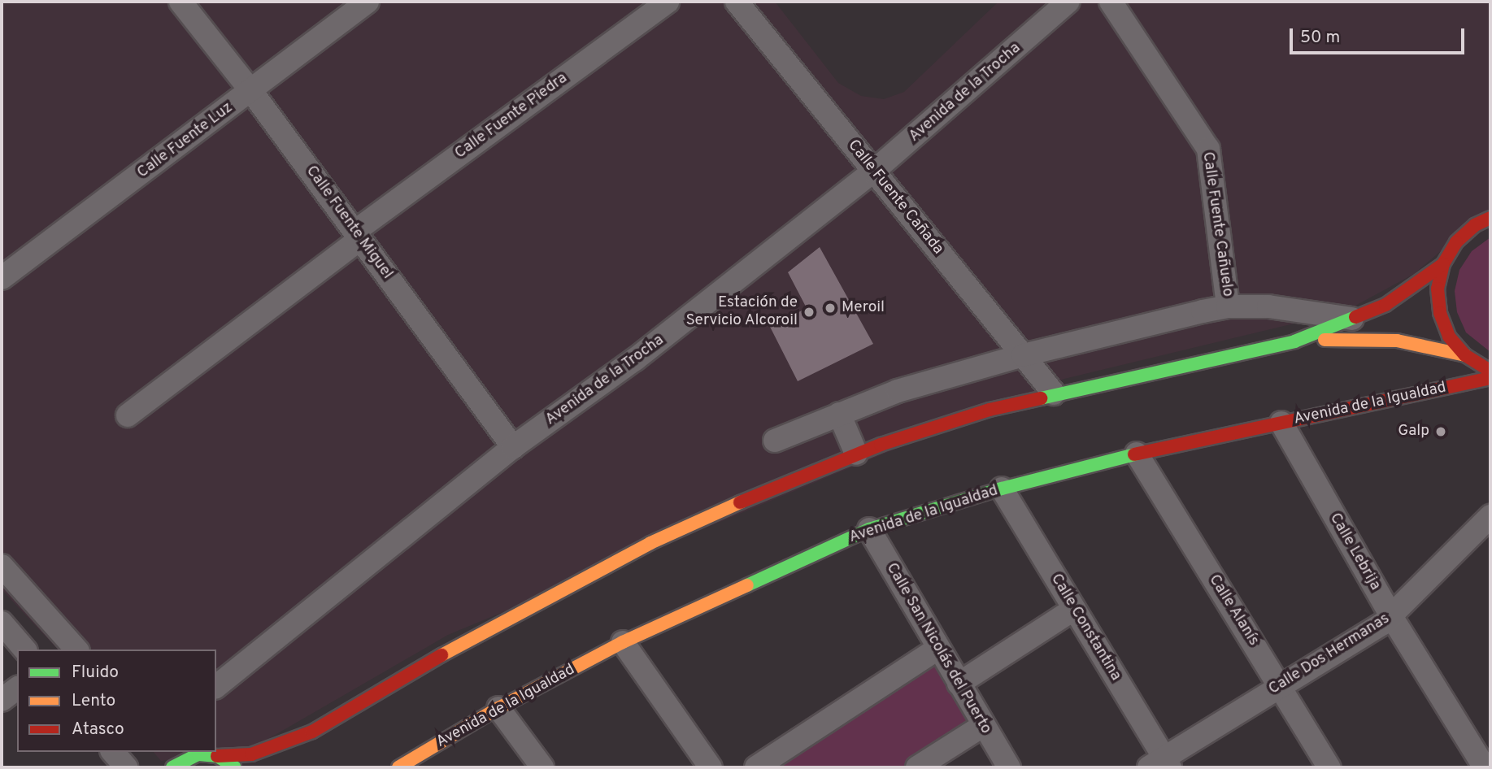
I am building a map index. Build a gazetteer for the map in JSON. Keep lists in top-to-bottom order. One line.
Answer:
{"streets":{"street":["Avenida de la Trocha","Calle Fuente Piedra","Calle Fuente Luz","Calle Fuente Cañada","Calle Fuente Miguel","Calle Fuente Cañuelo","Avenida de la Igualdad","Calle Lebrija","Calle Alanís","Calle Constantina","Calle San Nicolás del Puerto","Calle Dos Hermanas"]},"crossings":[["Avenida de la Trocha","Calle Fuente Cañada"],["Avenida de la Trocha","Calle Fuente Miguel"],["Calle Fuente Piedra","Calle Fuente Miguel"],["Calle Fuente Luz","Calle Fuente Miguel"],["Avenida de la Igualdad","Calle Lebrija"],["Avenida de la Igualdad","Calle Alanís"],["Avenida de la Igualdad","Calle Constantina"],["Avenida de la Igualdad","Calle San Nicolás del Puerto"],["Calle Lebrija","Calle Dos Hermanas"],["Calle Alanís","Calle Dos Hermanas"],["Calle Constantina","Calle Dos Hermanas"]],"places":["Meroil","Estación de Servicio Alcoroil","Galp"],"legend":["Fluido","Lento","Atasco"],"scale_bar":"50 m"}
